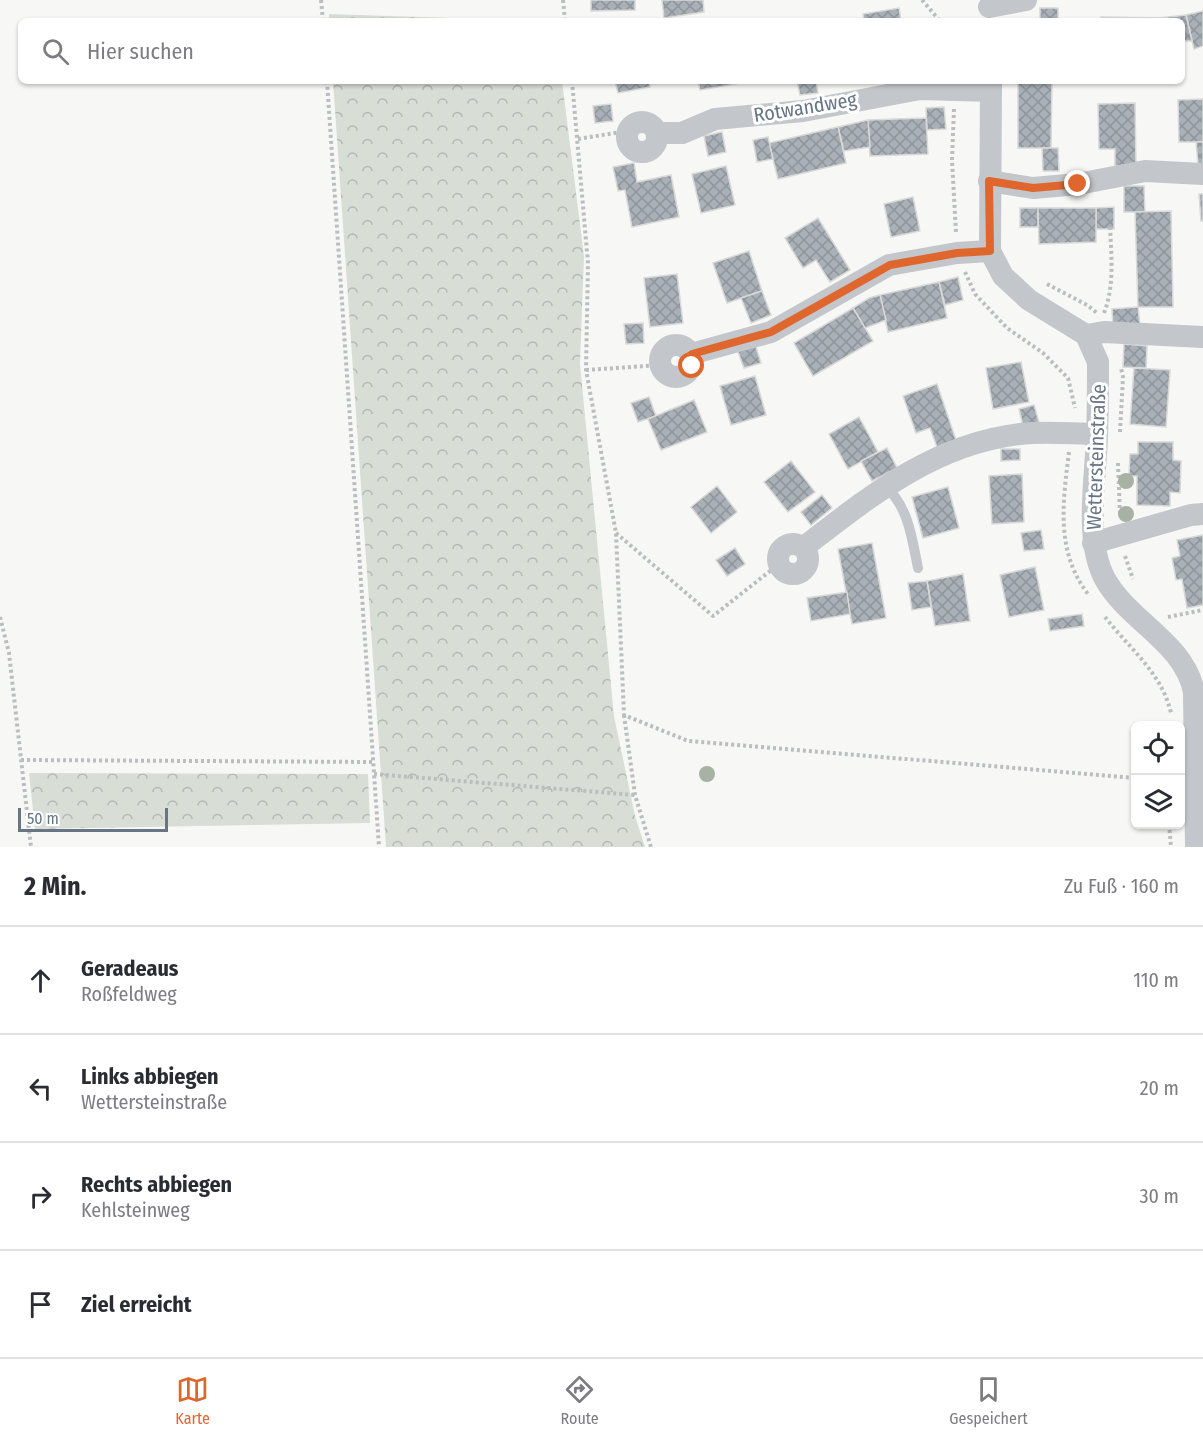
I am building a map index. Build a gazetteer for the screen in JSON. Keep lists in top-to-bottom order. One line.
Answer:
{"streets":{"street":["Rotwandweg","Wettersteinstraße"]},"scale_bar":"50 m","page":{"search":"Hier suchen","scale":"50 m","heading":["2 Min.","Zu Fuß · 160 m"],"list":[["Geradeaus","Roßfeldweg","110 m"],["Links abbiegen","Wettersteinstraße","20 m"],["Rechts abbiegen","Kehlsteinweg","30 m"],"Ziel erreicht"],"nav":["Karte","Route","Gespeichert"]}}
